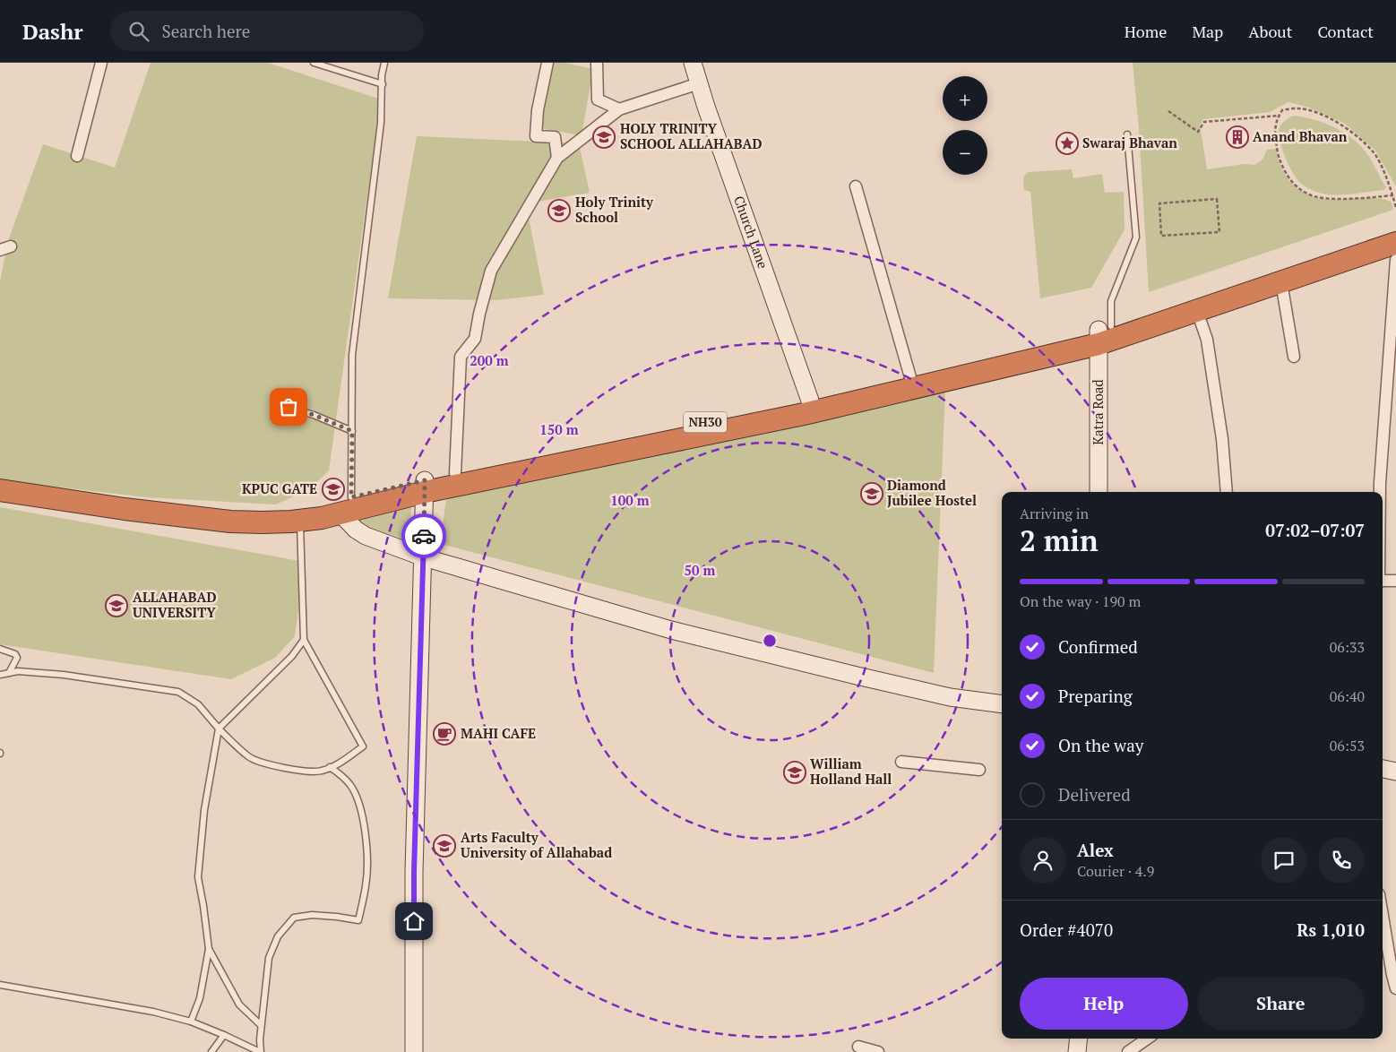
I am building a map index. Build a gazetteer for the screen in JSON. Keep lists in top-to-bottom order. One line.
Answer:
{"streets":{"highway":["NH30"],"street":["Church Lane","Katra Road"]},"crossings":[["Church Lane","NH30"],["Katra Road","NH30"]],"places":{"school or university":["HOLY TRINITY SCHOOL ALLAHABAD","Holy Trinity School","KPUC GATE","Diamond Jubilee Hostel","ALLAHABAD UNIVERSITY","William Holland Hall","Arts Faculty University of Allahabad"],"building":["Anand Bhavan"],"place":["Swaraj Bhavan"],"cafe":["MAHI CAFE"]},"page":{"header":"Dashr","search":"Search here","nav":["Home","Map","About","Contact"],"map_buttons":["+","−"],"heading":["2 min","Arriving in","07:02–07:07"],"panel":["Alex","Courier · 4.9","Order #4070","Rs 1,010"],"bar":"On the way · 190 m","list":[["Confirmed","06:33"],["Preparing","06:40"],["On the way","06:53"],"Delivered"],"buttons":["Help","Share"]},"rings":["200 m","150 m","100 m","50 m"]}
